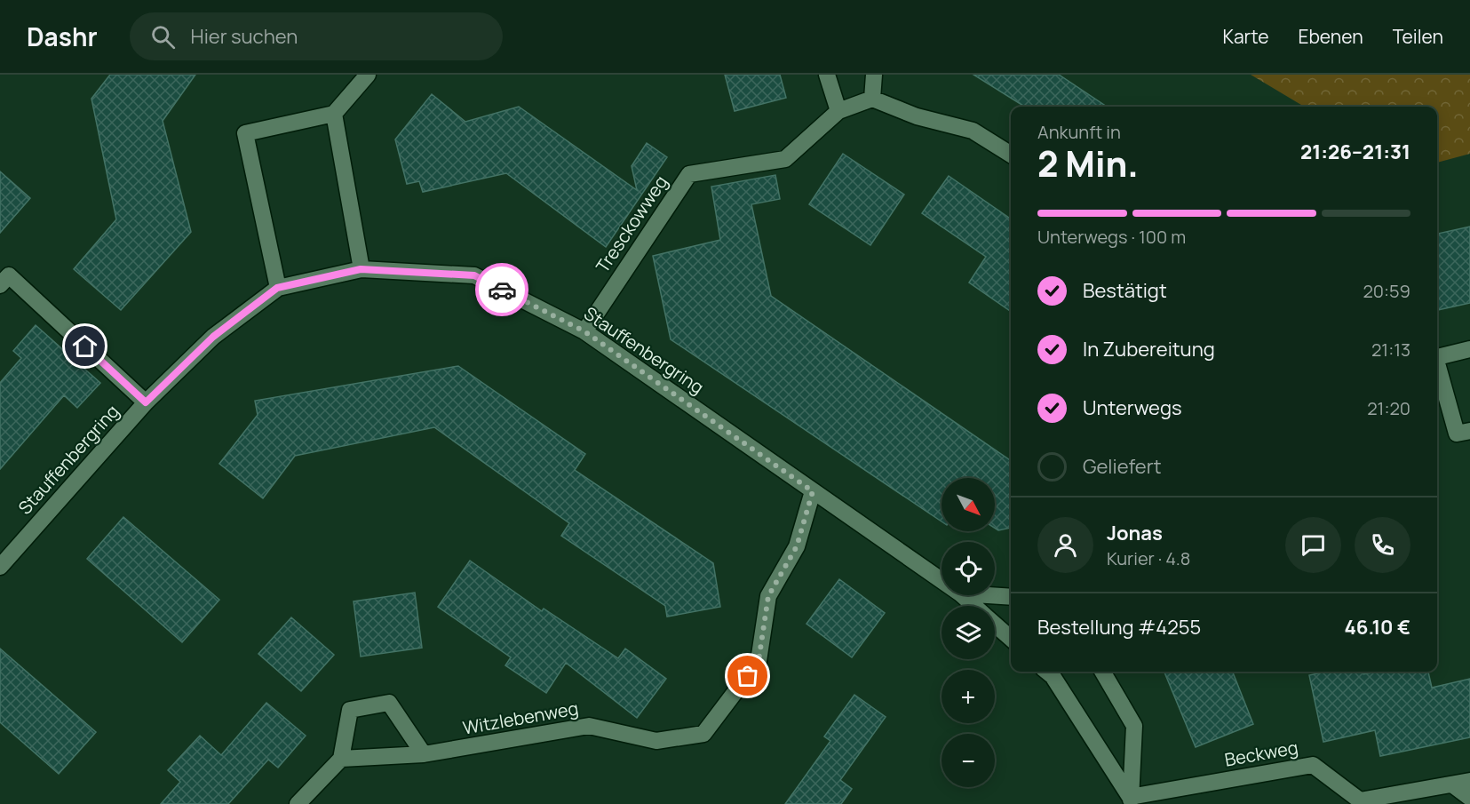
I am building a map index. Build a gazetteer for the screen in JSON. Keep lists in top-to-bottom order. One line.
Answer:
{"streets":{"street":["Tresckowweg","Stauffenbergring","Witzlebenweg","Beckweg"]},"crossings":[["Tresckowweg","Stauffenbergring"],["Stauffenbergring","Witzlebenweg"]],"north":"bottom right","page":{"header":"Dashr","search":"Hier suchen","nav":["Karte","Ebenen","Teilen"],"heading":["2 Min.","Ankunft in","21:26–21:31"],"panel":["Jonas","Kurier · 4.8","Bestellung #4255","46.10 €"],"bar":"Unterwegs · 100 m","list":[["Bestätigt","20:59"],["In Zubereitung","21:13"],["Unterwegs","21:20"],"Geliefert"],"map_buttons":["+","−"]}}
